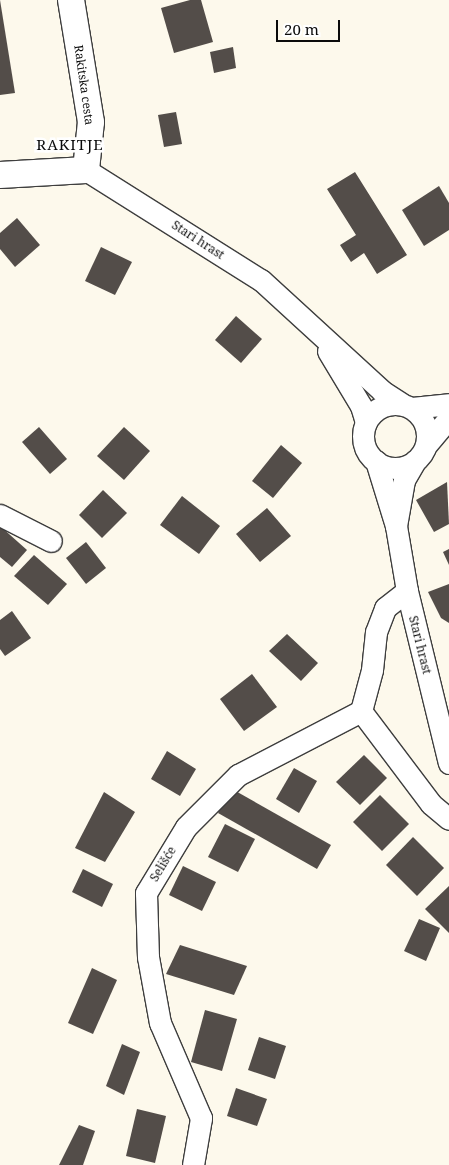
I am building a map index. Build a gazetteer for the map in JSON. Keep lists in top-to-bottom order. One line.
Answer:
{"streets":{"street":["Rakitska cesta","Stari hrast","Selišće"]},"crossings":[["Rakitska cesta","Stari hrast"]],"districts":["RAKITJE"],"scale_bar":"20 m"}
